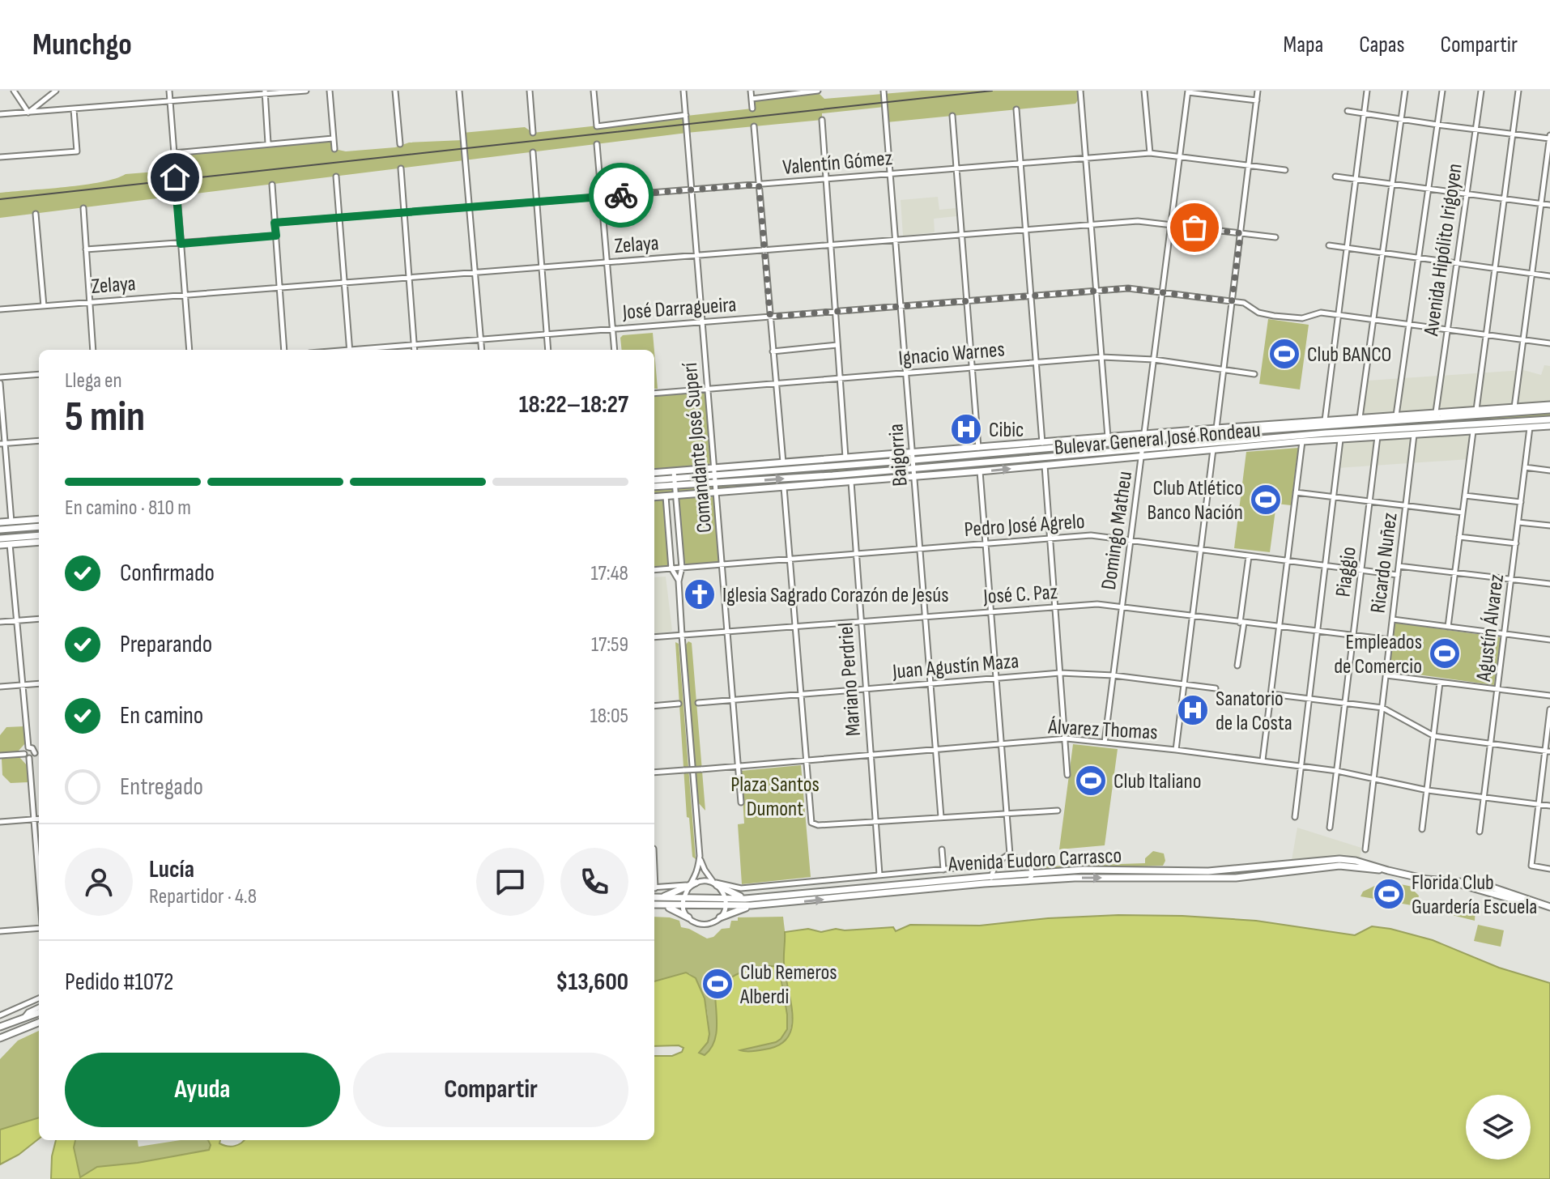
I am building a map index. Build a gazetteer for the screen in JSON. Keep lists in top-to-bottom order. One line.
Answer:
{"streets":{"main road":["Bulevar General José Rondeau","Avenida Eudoro Carrasco"],"street":["Valentín Gómez","Zelaya","Avenida Hipólito Irigoyen","José Darragueira","Ignacio Warnes","Comandante José Superí","Baigorria","Pedro José Agrelo","Domingo Matheu","Ricardo Nuñez","Piaggio","José C. Paz","Agustín Álvarez","Juan Agustín Maza","Mariano Perdriel","Álvarez Thomas"]},"crossings":[["Valentín Gómez","Comandante José Superí"],["Valentín Gómez","Baigorria"],["Valentín Gómez","Domingo Matheu"],["Zelaya","Comandante José Superí"],["Zelaya","Baigorria"],["Zelaya","Domingo Matheu"],["Avenida Hipólito Irigoyen","José Darragueira"],["Avenida Hipólito Irigoyen","Bulevar General José Rondeau"],["José Darragueira","Comandante José Superí"],["José Darragueira","Baigorria"],["José Darragueira","Domingo Matheu"],["Ignacio Warnes","Comandante José Superí"],["Ignacio Warnes","Baigorria"],["Ignacio Warnes","Domingo Matheu"],["Bulevar General José Rondeau","Comandante José Superí"],["Bulevar General José Rondeau","Baigorria"],["Bulevar General José Rondeau","Domingo Matheu"],["Bulevar General José Rondeau","Ricardo Nuñez"],["Bulevar General José Rondeau","Piaggio"],["Bulevar General José Rondeau","Agustín Álvarez"],["Bulevar General José Rondeau","Mariano Perdriel"],["Comandante José Superí","Pedro José Agrelo"],["Comandante José Superí","José C. Paz"],["Comandante José Superí","Juan Agustín Maza"],["Comandante José Superí","Álvarez Thomas"],["Baigorria","Pedro José Agrelo"],["Baigorria","José C. Paz"],["Baigorria","Juan Agustín Maza"],["Baigorria","Álvarez Thomas"],["Pedro José Agrelo","Domingo Matheu"],["Pedro José Agrelo","Ricardo Nuñez"],["Pedro José Agrelo","Piaggio"],["Pedro José Agrelo","Mariano Perdriel"],["Domingo Matheu","José C. Paz"],["Domingo Matheu","Juan Agustín Maza"],["Domingo Matheu","Álvarez Thomas"],["Ricardo Nuñez","José C. Paz"],["Ricardo Nuñez","Álvarez Thomas"],["Piaggio","José C. Paz"],["Piaggio","Álvarez Thomas"],["José C. Paz","Mariano Perdriel"],["Agustín Álvarez","Álvarez Thomas"],["Juan Agustín Maza","Mariano Perdriel"],["Mariano Perdriel","Álvarez Thomas"],["Mariano Perdriel","Avenida Eudoro Carrasco"]],"parks":["Plaza Santos Dumont"],"places":{"sports":["Club BANCO","Club Atlético Banco Nación","Empleados de Comercio","Club Italiano","Florida Club Guardería Escuela","Club Remeros Alberdi"],"hospital":["Cibic","Sanatorio de la Costa"],"church":["Iglesia Sagrado Corazón de Jesús"]},"page":{"header":"Munchgo","nav":["Mapa","Capas","Compartir"],"heading":["5 min","Llega en","18:22–18:27"],"panel":["Lucía","Repartidor · 4.8","Pedido #1072","$13,600"],"bar":"En camino · 810 m","list":[["Confirmado","17:48"],["Preparando","17:59"],["En camino","18:05"],"Entregado"],"buttons":["Ayuda","Compartir"]}}
